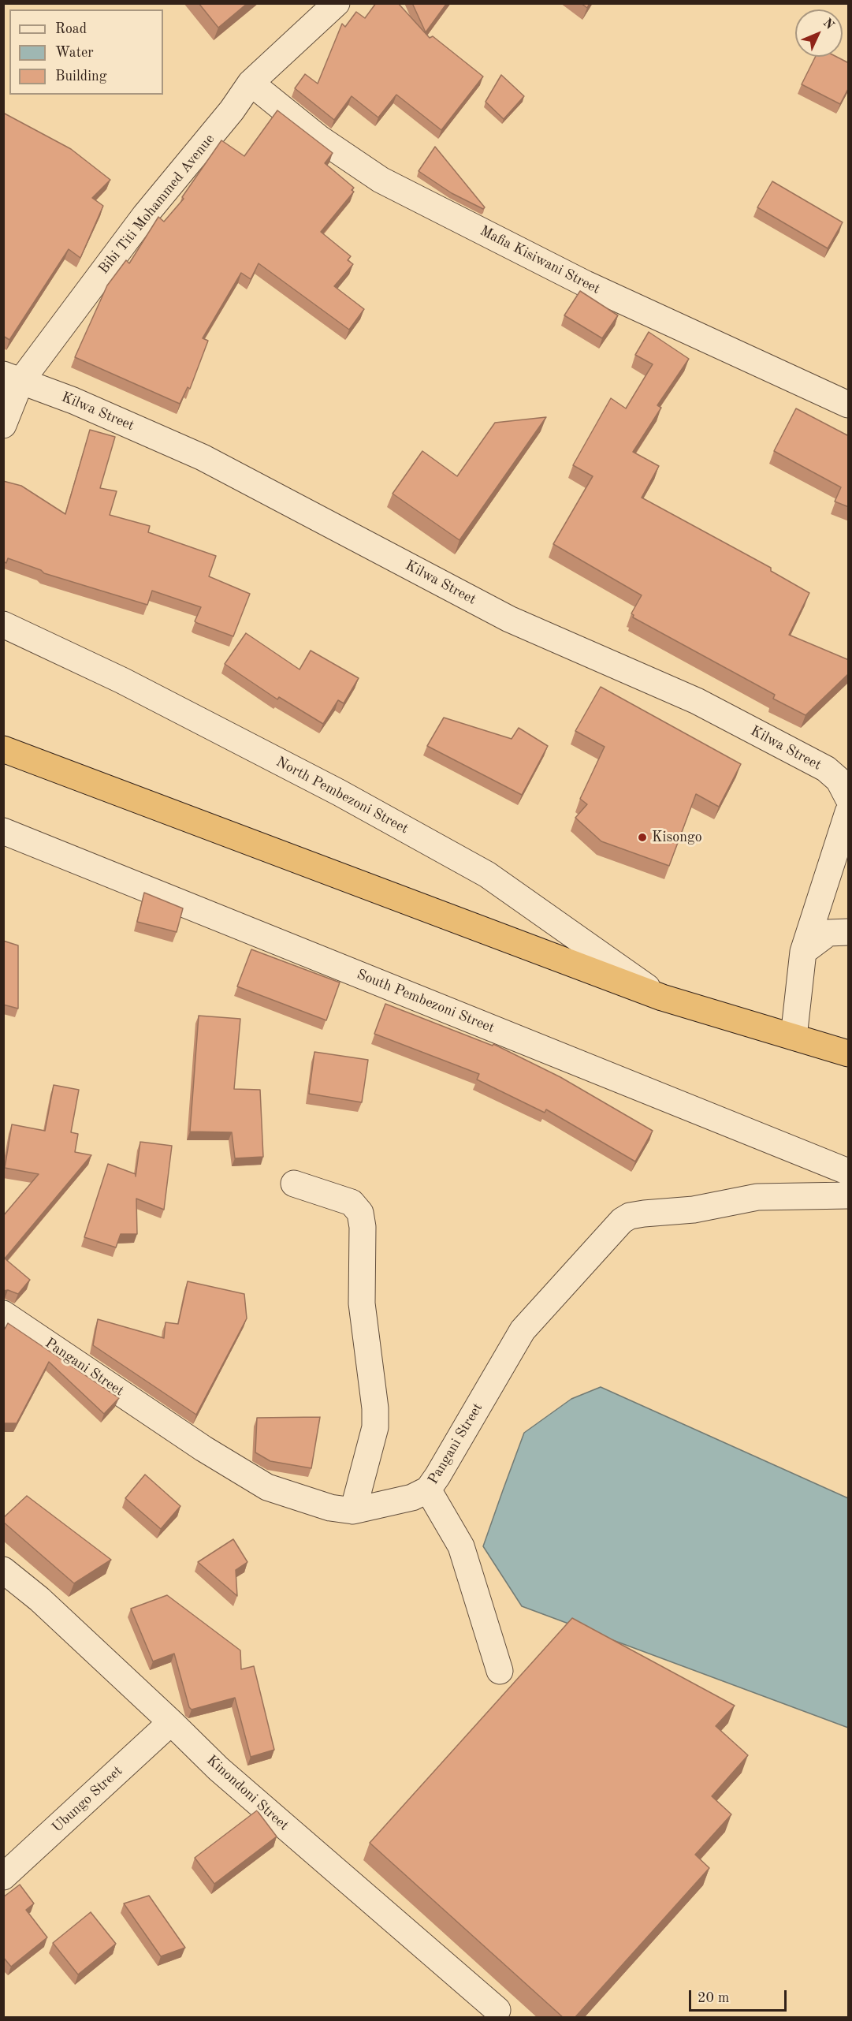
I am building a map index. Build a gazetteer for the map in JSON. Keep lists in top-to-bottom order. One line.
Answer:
{"streets":{"street":["Bibi Titi Mohammed Avenue","Mafia Kisiwani Street","Kilwa Street","North Pembezoni Street","South Pembezoni Street","Pangani Street","Kinondoni Street","Ubungo Street"]},"crossings":[["Bibi Titi Mohammed Avenue","Mafia Kisiwani Street"],["Bibi Titi Mohammed Avenue","Kilwa Street"],["Kinondoni Street","Ubungo Street"]],"places":["Kisongo"],"legend":["Road","Water","Building"],"scale_bar":"20 m","north":"top right"}
